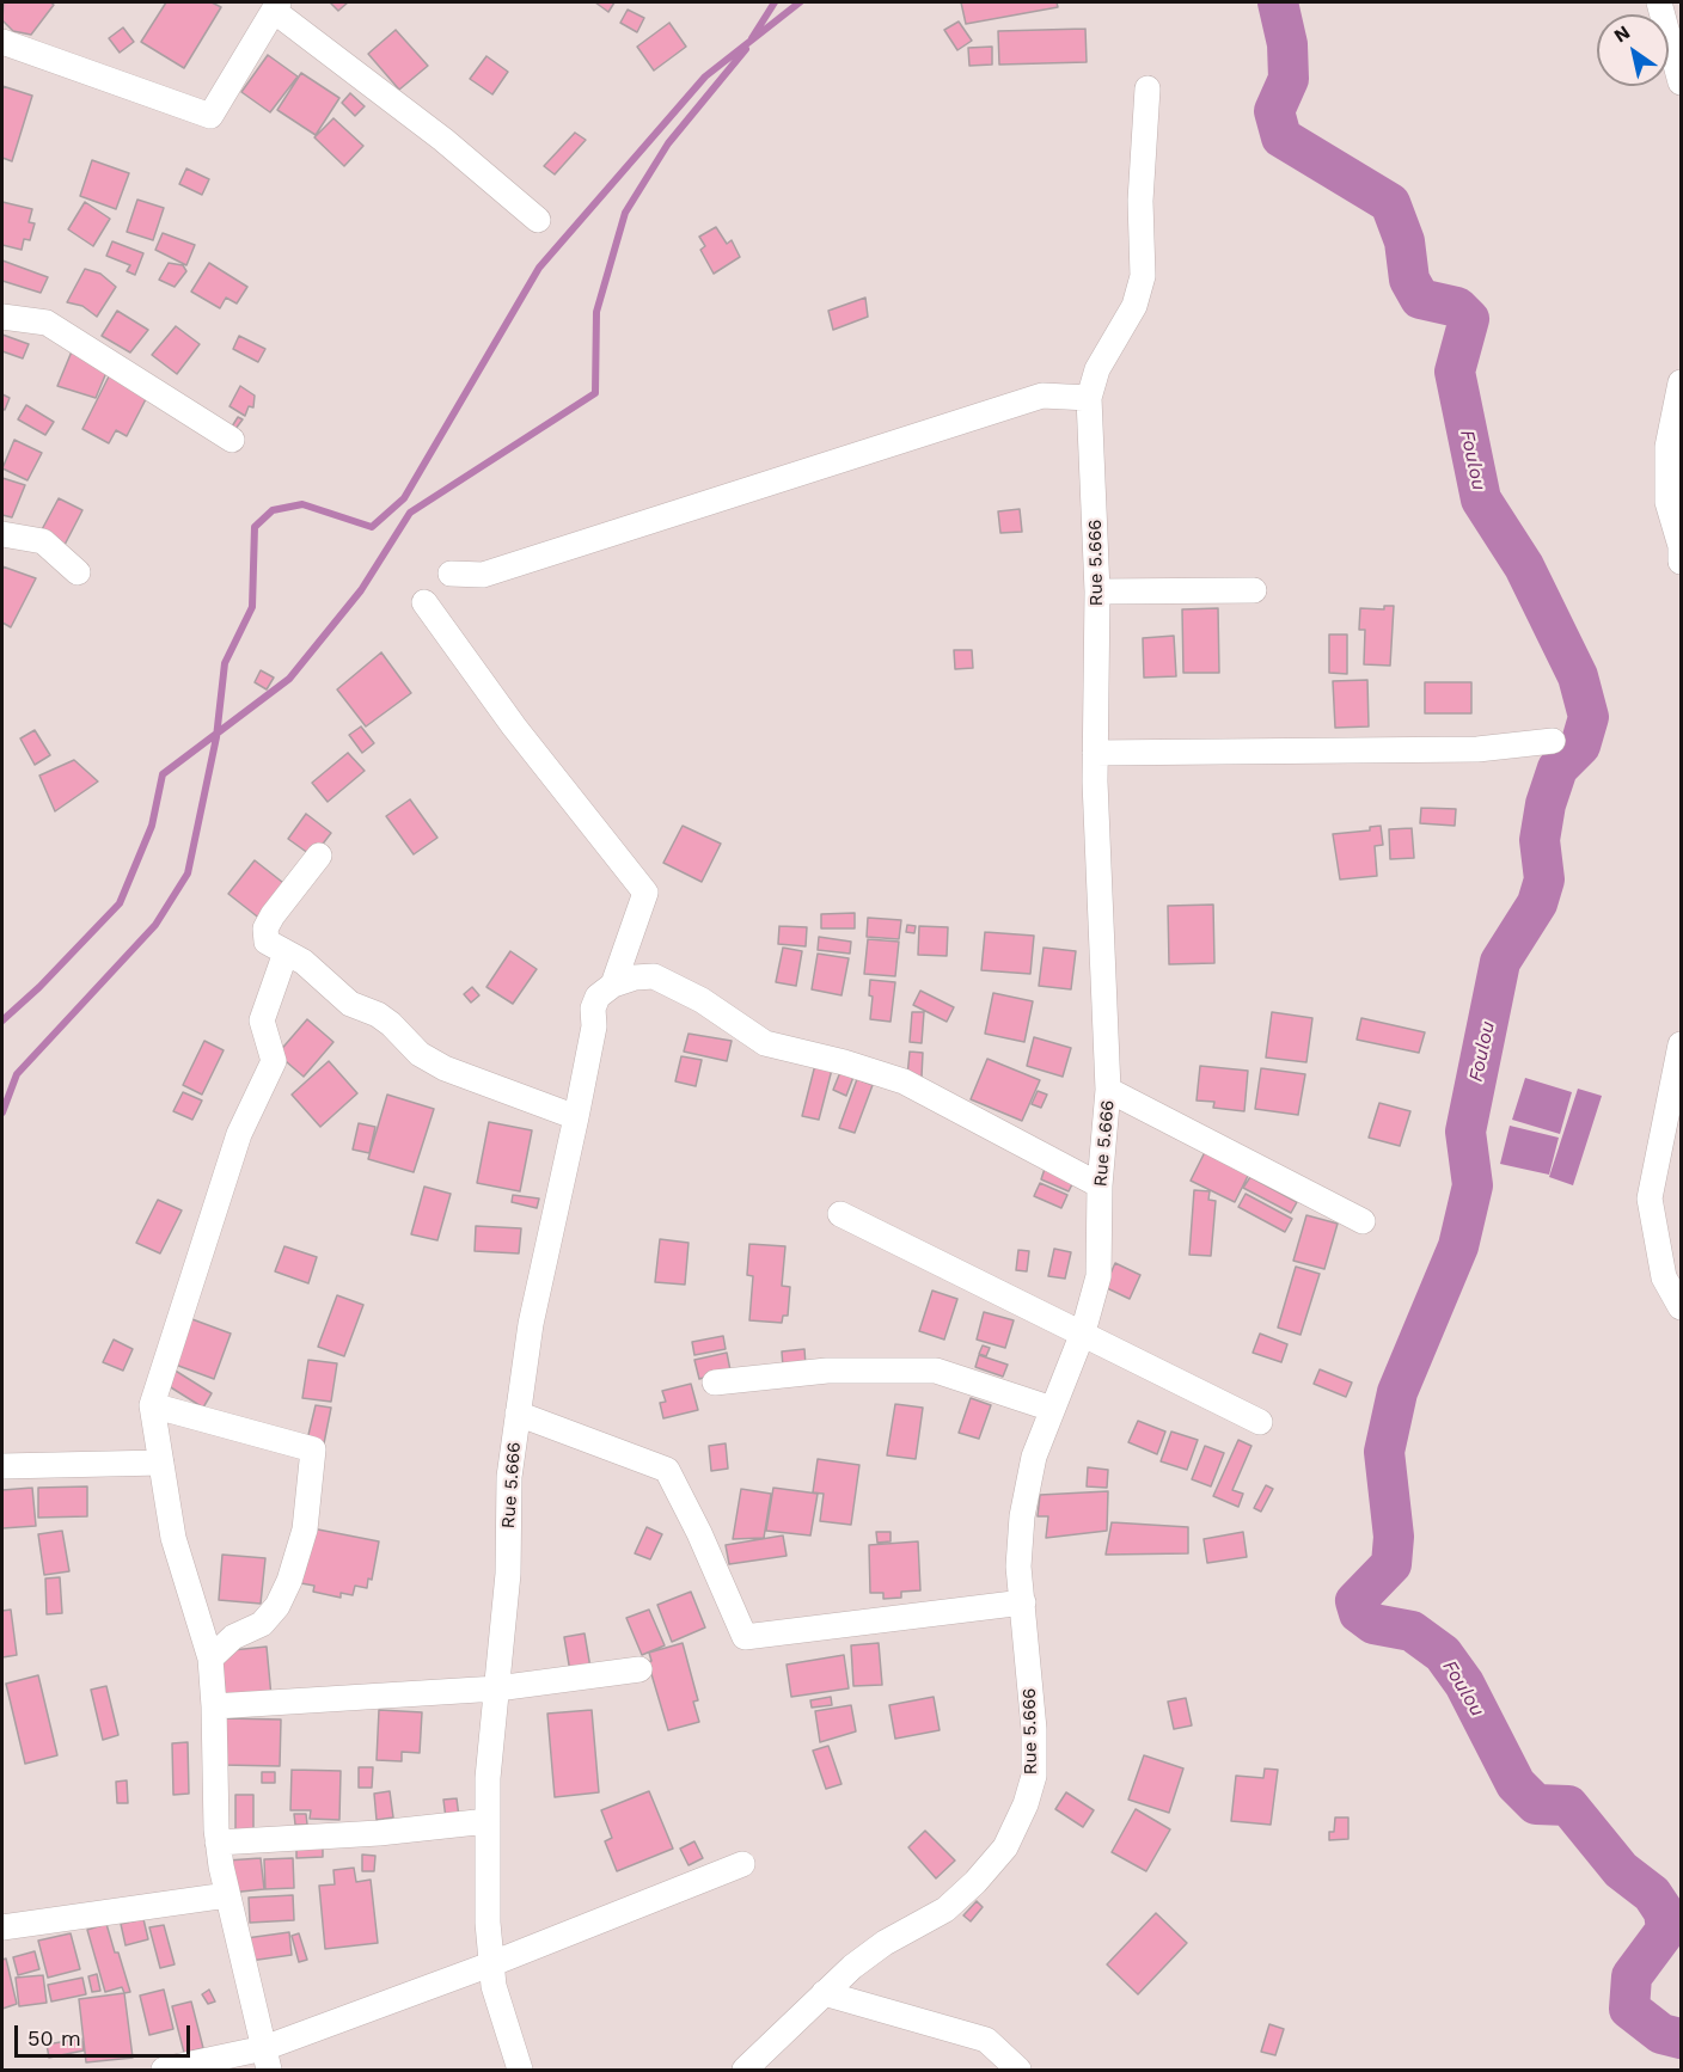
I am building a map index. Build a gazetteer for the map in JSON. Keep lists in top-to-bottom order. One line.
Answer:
{"streets":{"street":["Rue 5.666"]},"water":["Foulou"],"scale_bar":"50 m","north":"top left"}
